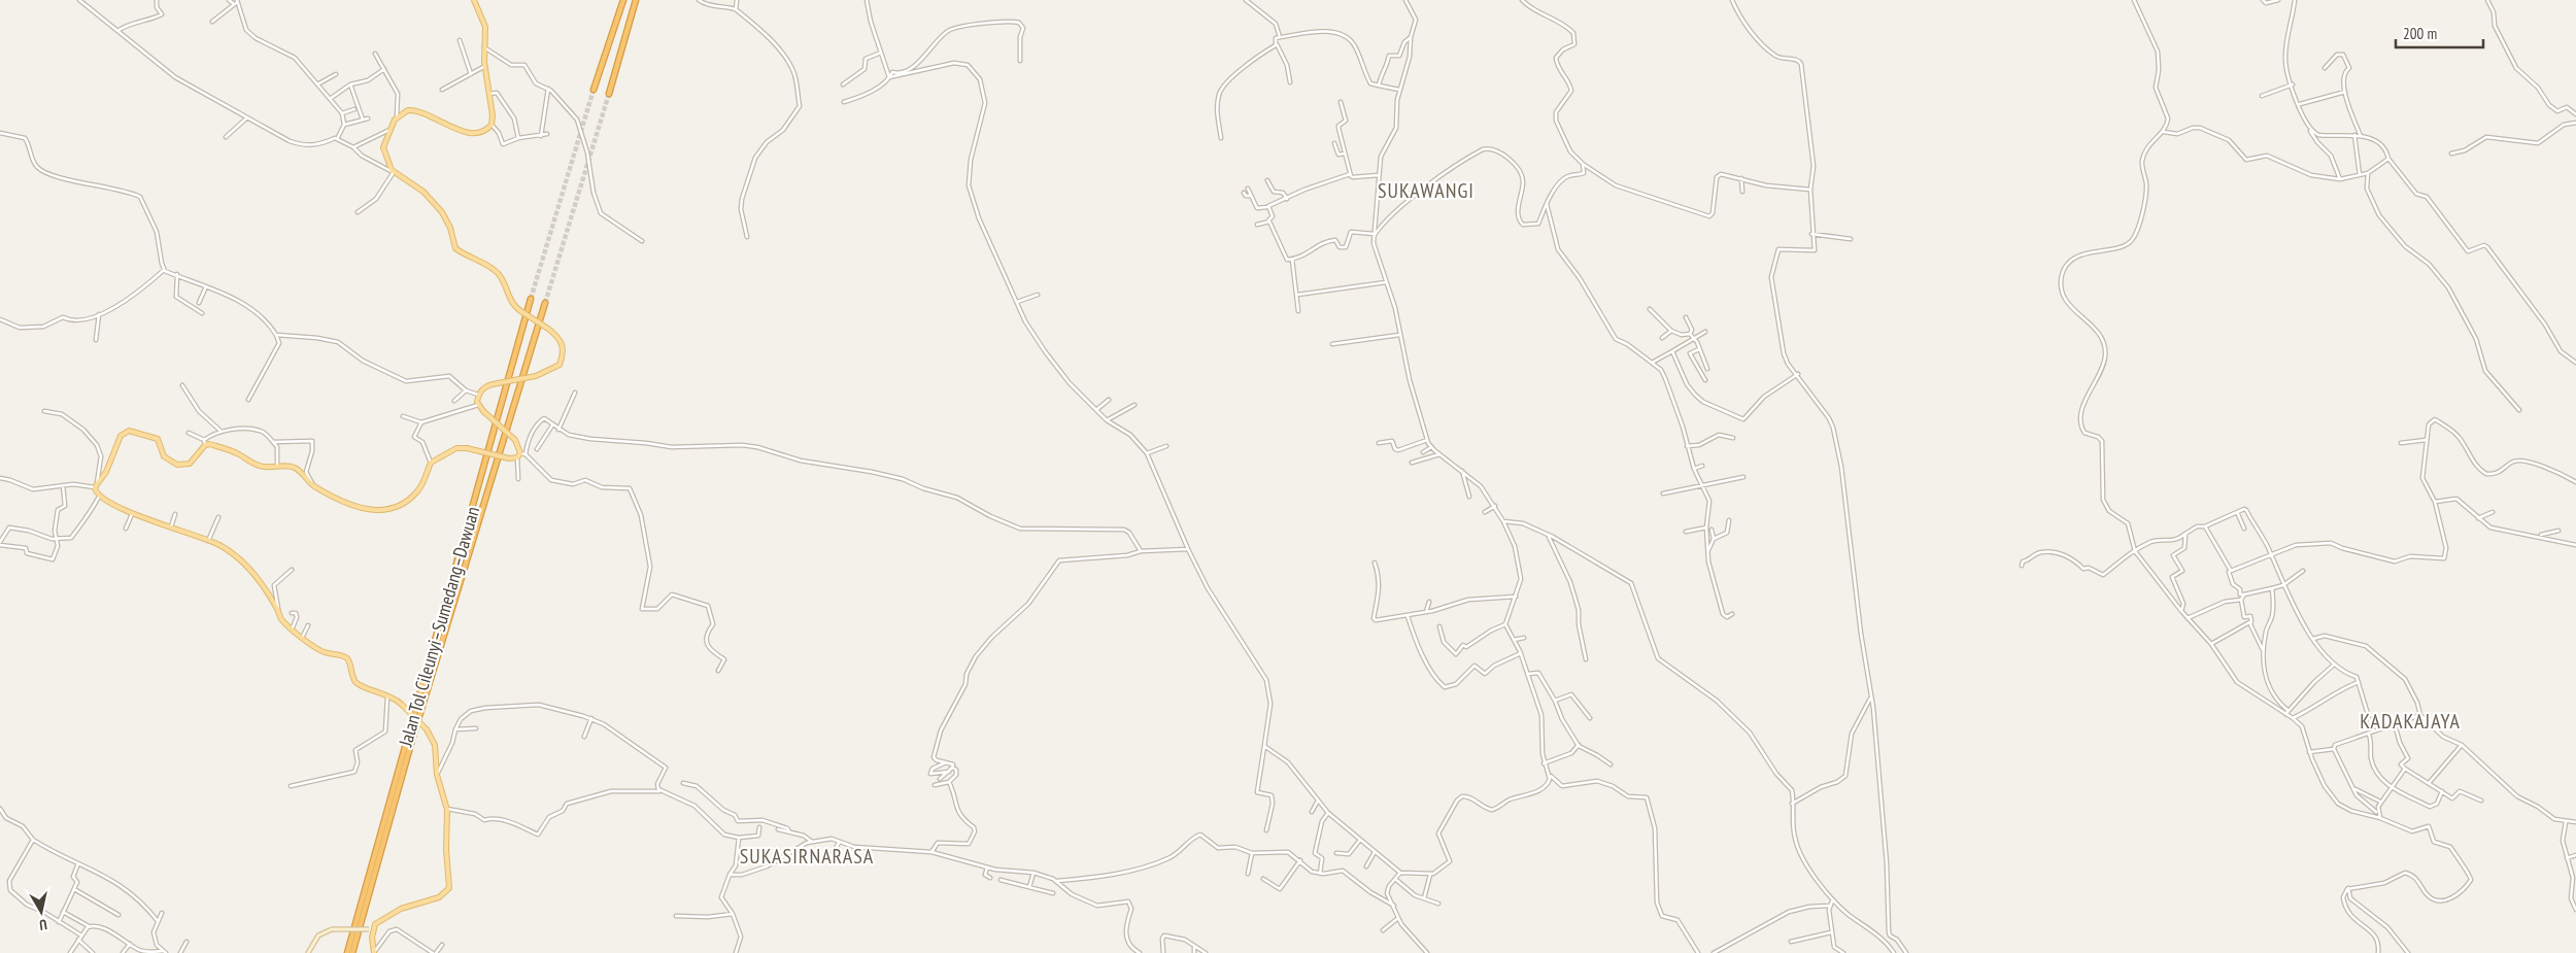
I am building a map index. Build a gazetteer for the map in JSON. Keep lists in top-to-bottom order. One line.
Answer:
{"streets":{"highway":["Jalan Tol Cileunyi–Sumedang–Dawuan"]},"districts":["SUKAWANGI","KADAKAJAYA","SUKASIRNARASA"],"scale_bar":"200 m","north":"bottom"}
